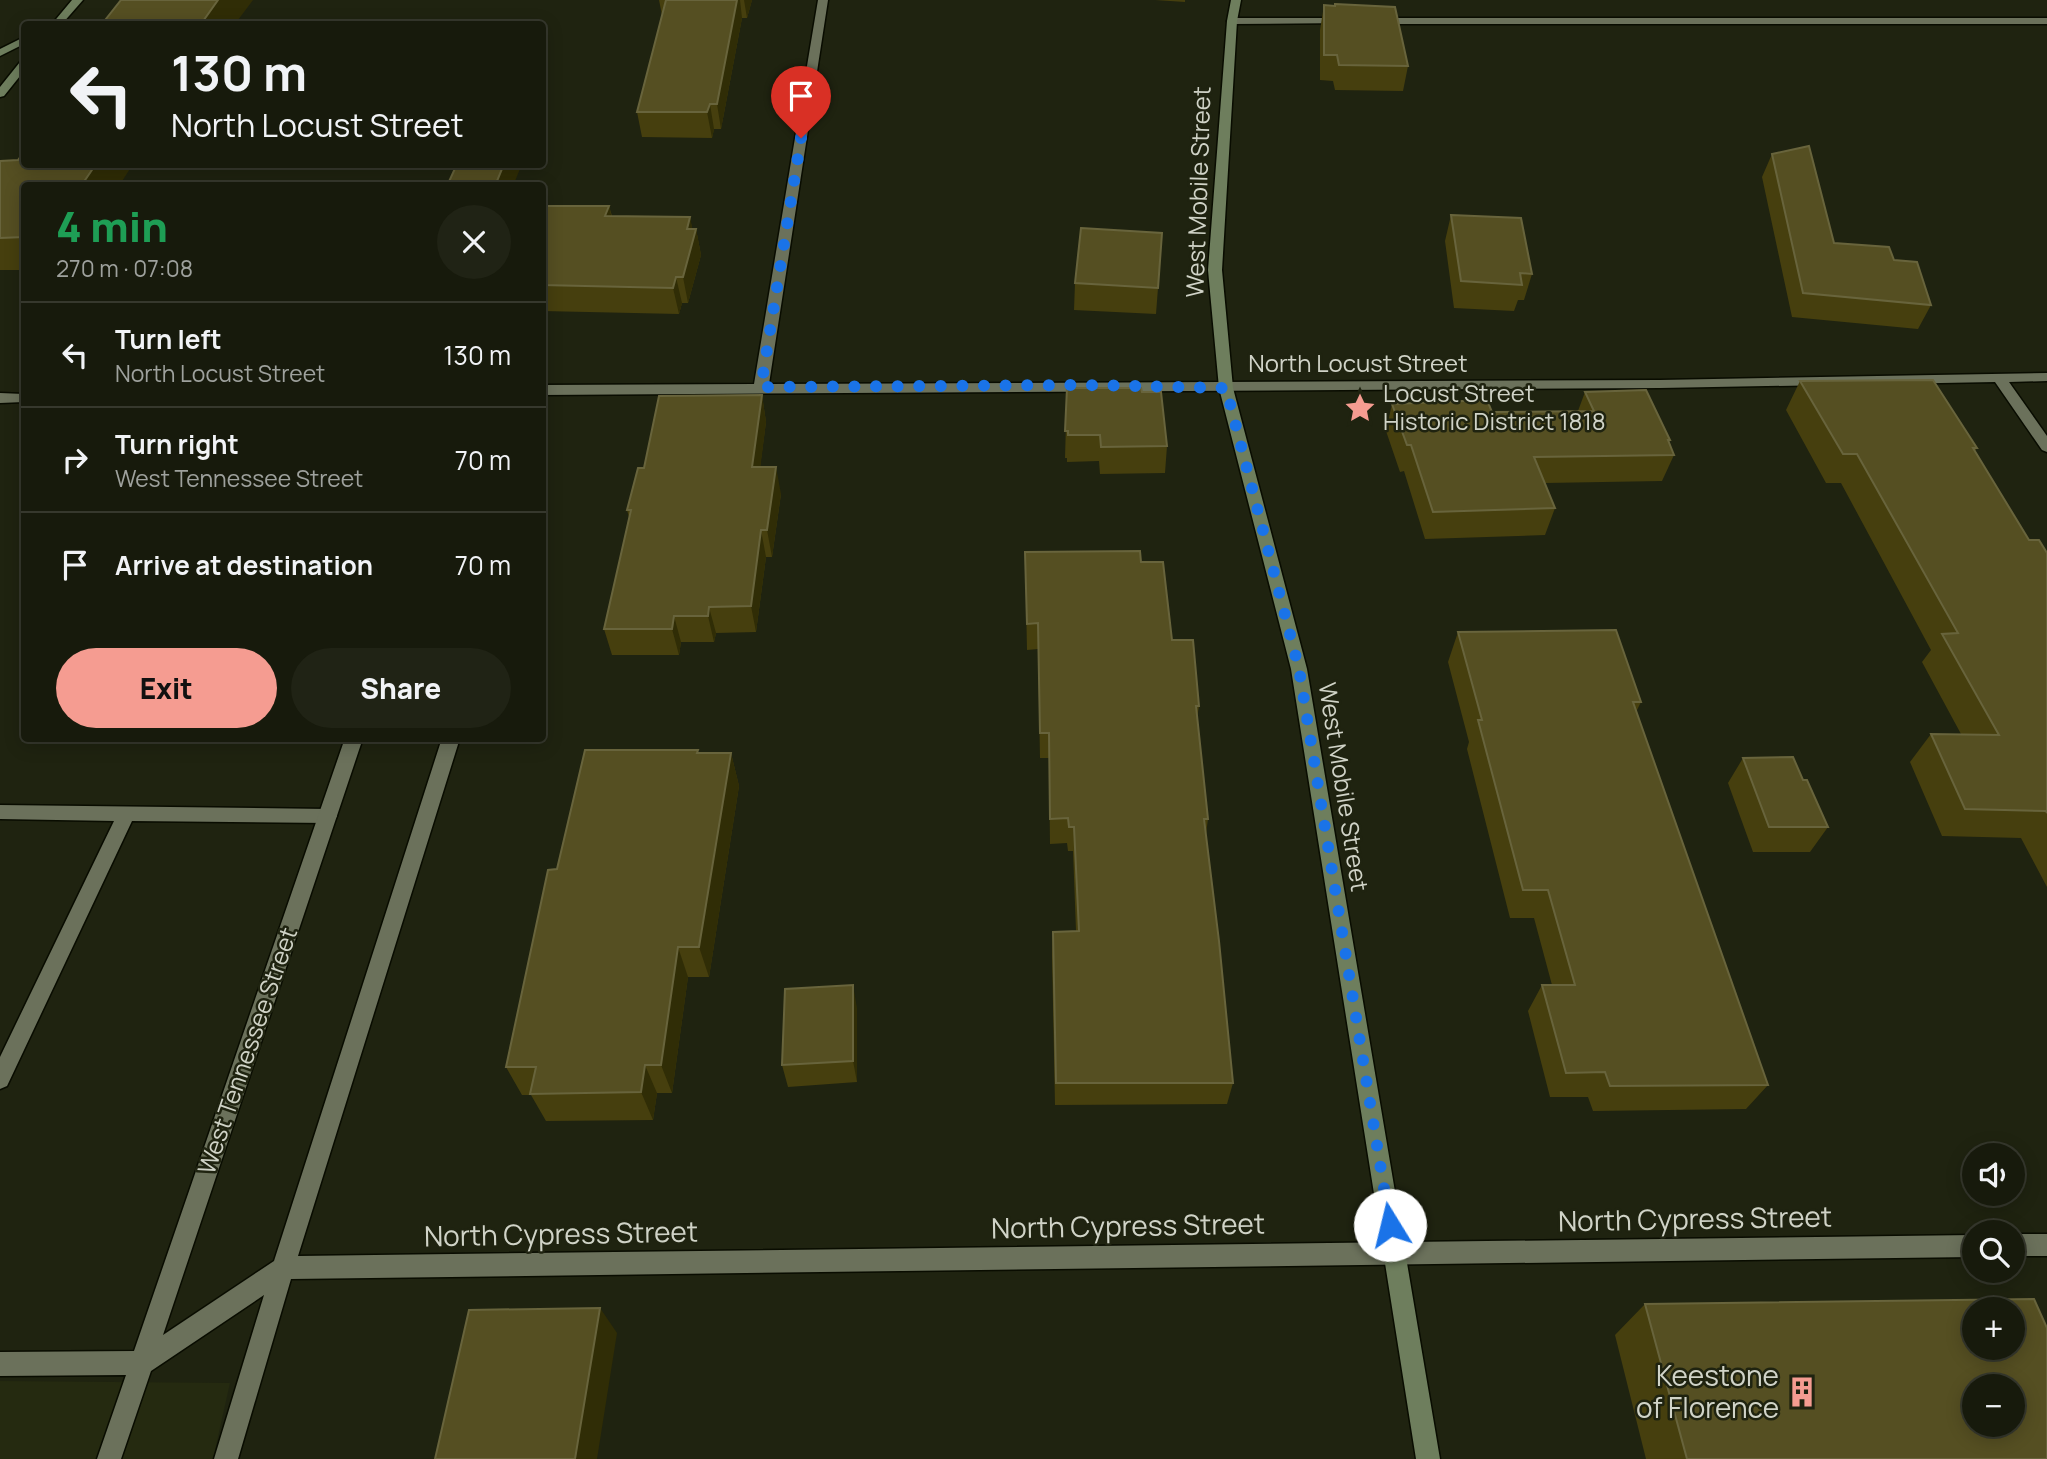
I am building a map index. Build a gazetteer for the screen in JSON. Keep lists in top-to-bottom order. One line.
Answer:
{"streets":{"street":["West Mobile Street","North Locust Street","West Tennessee Street","North Cypress Street"]},"crossings":[["West Mobile Street","North Locust Street"],["West Mobile Street","North Cypress Street"]],"places":{"place":["Locust Street Historic District 1818"],"building":["Keestone of Florence"]},"page":{"turn":["130 m","North Locust Street"],"heading":["4 min","270 m · 07:08"],"list":[{"name":"Turn left","note":"North Locust Street","value":"130 m"},{"name":"Turn right","note":"West Tennessee Street","value":"70 m"},{"name":"Arrive at destination","value":"70 m"}],"buttons":["Exit","Share"],"map_buttons":["+","−"]}}
